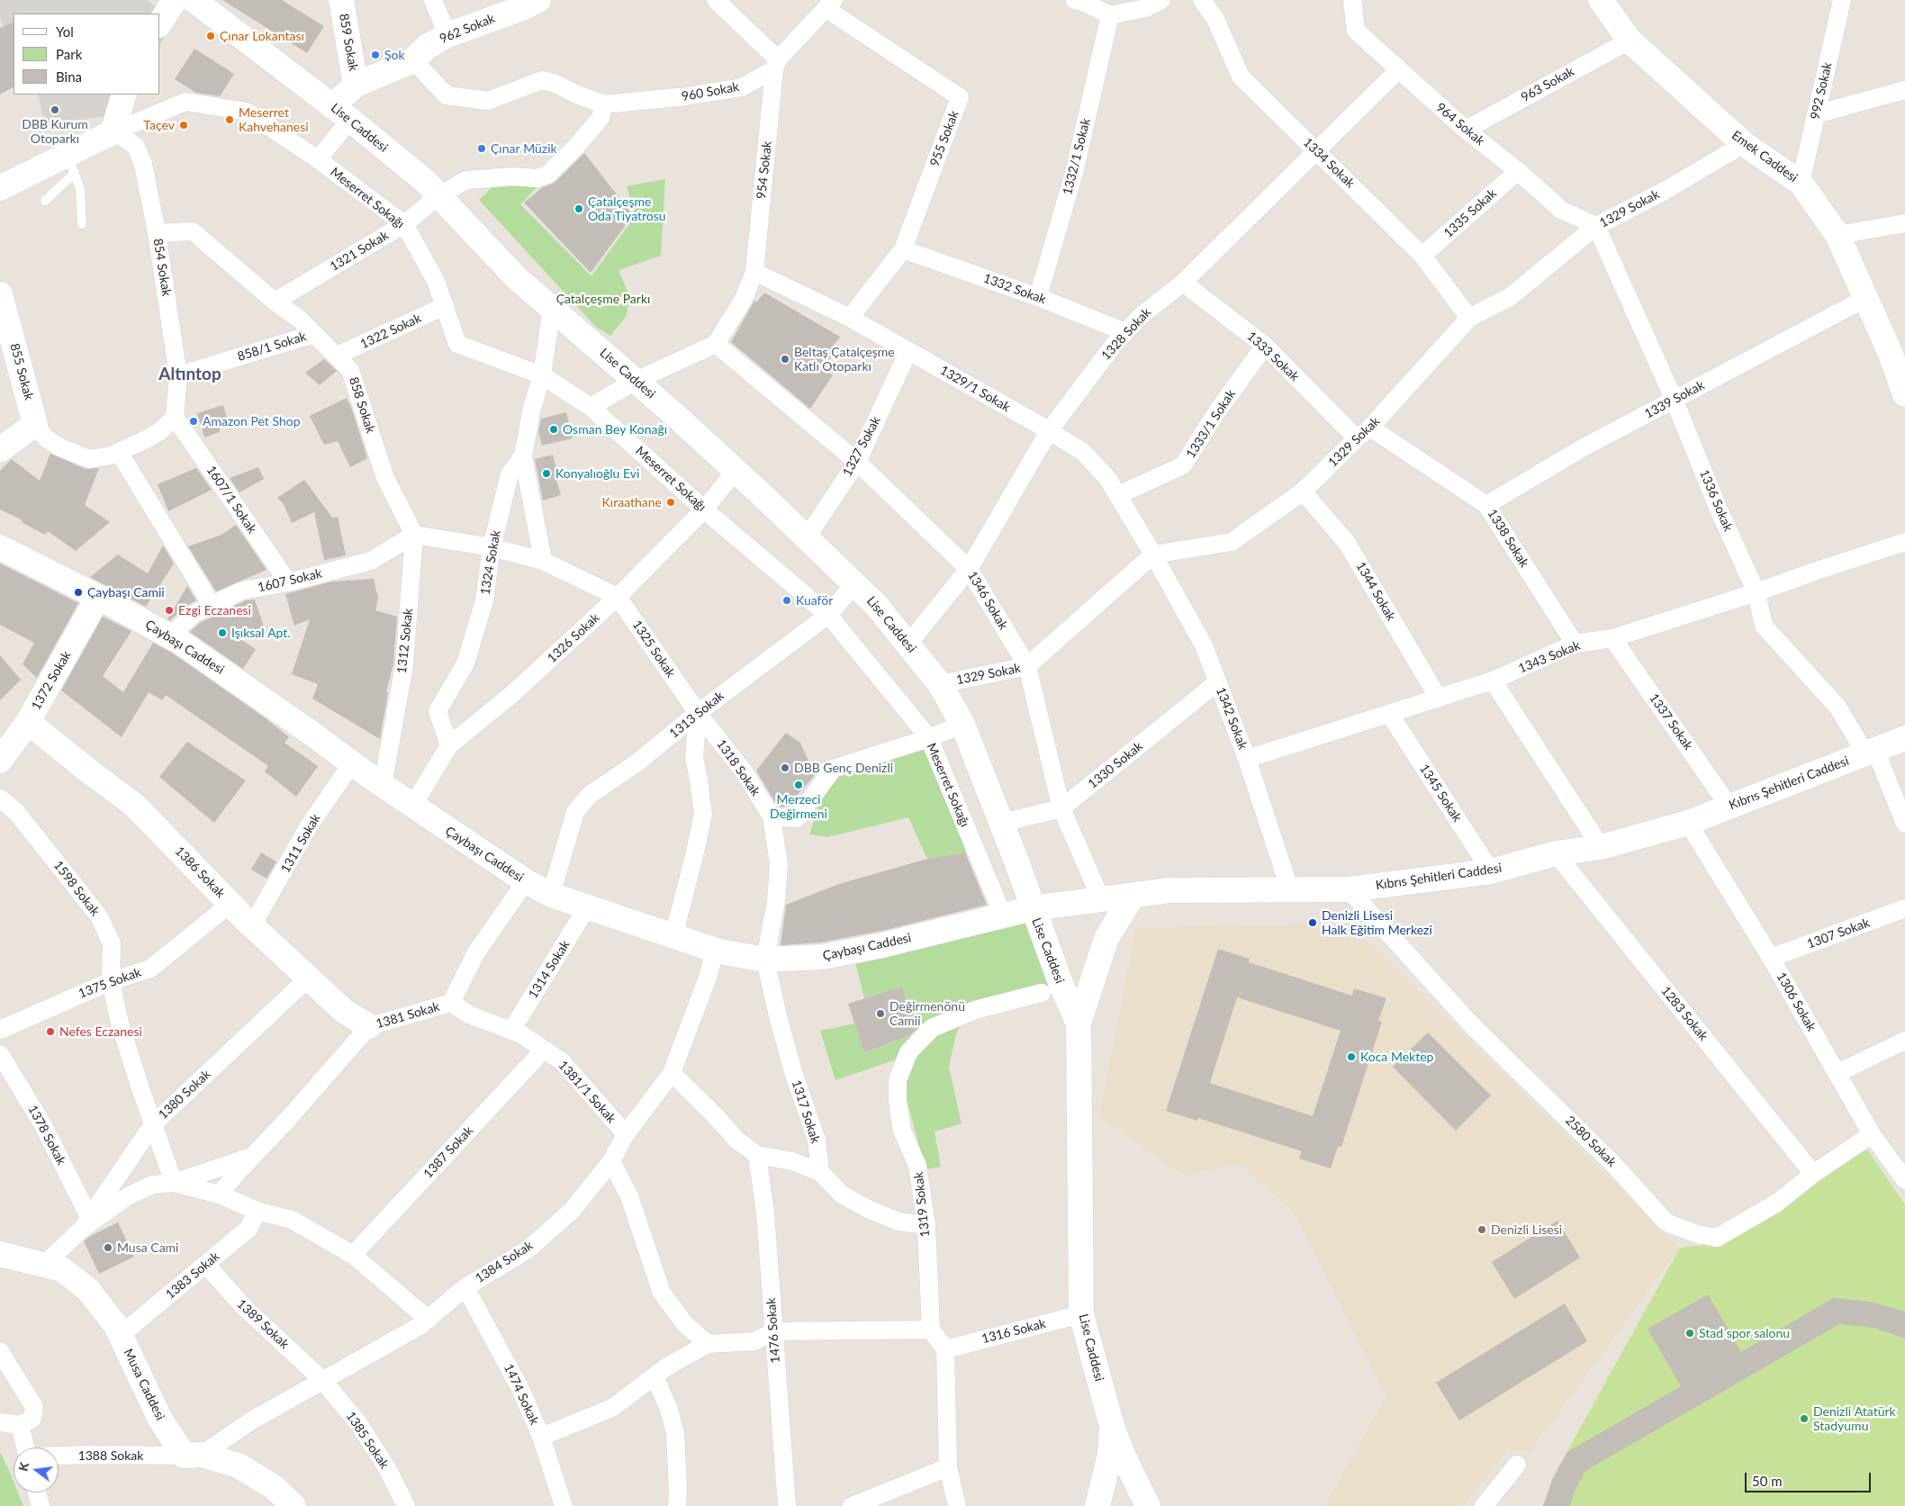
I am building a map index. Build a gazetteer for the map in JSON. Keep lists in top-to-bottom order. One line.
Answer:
{"streets":{"main road":["962 Sokak","859 Sokak","Lise Caddesi","Emek Caddesi","855 Sokak","Çaybaşı Caddesi","1372 Sokak","Kıbrıs Şehitleri Caddesi","1386 Sokak","Musa Caddesi"],"street":["963 Sokak","992 Sokak","960 Sokak","964 Sokak","955 Sokak","1332/1 Sokak","1334 Sokak","954 Sokak","Meserret Sokağı","1329 Sokak","1335 Sokak","1321 Sokak","854 Sokak","1332 Sokak","1322 Sokak","1328 Sokak","858/1 Sokak","1333 Sokak","1329/1 Sokak","1339 Sokak","858 Sokak","1333/1 Sokak","1327 Sokak","1607/1 Sokak","1336 Sokak","1338 Sokak","1324 Sokak","1607 Sokak","1344 Sokak","1346 Sokak","1326 Sokak","1312 Sokak","1325 Sokak","1343 Sokak","1313 Sokak","1342 Sokak","1337 Sokak","1330 Sokak","1318 Sokak","1345 Sokak","1311 Sokak","1598 Sokak","1307 Sokak","1314 Sokak","1375 Sokak","1306 Sokak","1283 Sokak","1381 Sokak","1381/1 Sokak","1380 Sokak","1317 Sokak","1378 Sokak","2580 Sokak","1387 Sokak","1319 Sokak","1384 Sokak","1383 Sokak","1389 Sokak","1476 Sokak","1316 Sokak","1474 Sokak","1385 Sokak","1388 Sokak"]},"crossings":[["962 Sokak","859 Sokak"],["962 Sokak","Lise Caddesi"],["963 Sokak","964 Sokak"],["963 Sokak","Emek Caddesi"],["992 Sokak","Emek Caddesi"],["960 Sokak","955 Sokak"],["960 Sokak","954 Sokak"],["960 Sokak","1321 Sokak"],["964 Sokak","1329 Sokak"],["964 Sokak","1335 Sokak"],["964 Sokak","1328 Sokak"],["964 Sokak","1336 Sokak"],["Lise Caddesi","1329 Sokak"],["Lise Caddesi","1321 Sokak"],["Lise Caddesi","1328 Sokak"],["Lise Caddesi","1327 Sokak"],["Lise Caddesi","1324 Sokak"],["Lise Caddesi","1326 Sokak"],["Lise Caddesi","Çaybaşı Caddesi"],["Lise Caddesi","1313 Sokak"],["Lise Caddesi","1330 Sokak"],["Lise Caddesi","Kıbrıs Şehitleri Caddesi"],["Lise Caddesi","1316 Sokak"],["955 Sokak","1332 Sokak"],["955 Sokak","1329/1 Sokak"],["1332/1 Sokak","1332 Sokak"],["Emek Caddesi","1329 Sokak"],["Emek Caddesi","1339 Sokak"],["1334 Sokak","1329 Sokak"],["1334 Sokak","1335 Sokak"],["1334 Sokak","1328 Sokak"],["954 Sokak","1329/1 Sokak"],["954 Sokak","1346 Sokak"],["Meserret Sokağı","1321 Sokak"],["Meserret Sokağı","854 Sokak"],["Meserret Sokağı","1322 Sokak"],["Meserret Sokağı","1324 Sokak"],["Meserret Sokağı","1326 Sokak"],["Meserret Sokağı","Çaybaşı Caddesi"],["Meserret Sokağı","1313 Sokak"],["1329 Sokak","1333 Sokak"],["1329 Sokak","1329/1 Sokak"],["1329 Sokak","1336 Sokak"],["1329 Sokak","1338 Sokak"],["1329 Sokak","1344 Sokak"],["1329 Sokak","1346 Sokak"],["1329 Sokak","1342 Sokak"],["1321 Sokak","858 Sokak"],["854 Sokak","858/1 Sokak"],["854 Sokak","858 Sokak"],["854 Sokak","1607/1 Sokak"],["1332 Sokak","1328 Sokak"],["1322 Sokak","858 Sokak"],["1328 Sokak","1333 Sokak"],["1328 Sokak","1329/1 Sokak"],["1328 Sokak","1346 Sokak"],["858/1 Sokak","858 Sokak"],["1333 Sokak","1333/1 Sokak"],["1333 Sokak","1338 Sokak"],["1329/1 Sokak","1333/1 Sokak"],["1329/1 Sokak","1327 Sokak"],["1329/1 Sokak","1342 Sokak"],["1339 Sokak","1336 Sokak"],["1339 Sokak","1338 Sokak"],["858 Sokak","1607 Sokak"],["858 Sokak","1312 Sokak"],["1327 Sokak","1346 Sokak"],["1607/1 Sokak","1607 Sokak"],["1336 Sokak","1343 Sokak"],["1336 Sokak","Kıbrıs Şehitleri Caddesi"],["1338 Sokak","1343 Sokak"],["1324 Sokak","1326 Sokak"],["1607 Sokak","1312 Sokak"],["1607 Sokak","Çaybaşı Caddesi"],["1344 Sokak","1343 Sokak"],["1346 Sokak","1330 Sokak"],["1346 Sokak","Kıbrıs Şehitleri Caddesi"],["1326 Sokak","Çaybaşı Caddesi"],["1326 Sokak","1325 Sokak"],["1312 Sokak","Çaybaşı Caddesi"],["Çaybaşı Caddesi","1372 Sokak"],["Çaybaşı Caddesi","1313 Sokak"],["Çaybaşı Caddesi","1318 Sokak"],["Çaybaşı Caddesi","Kıbrıs Şehitleri Caddesi"],["Çaybaşı Caddesi","1311 Sokak"],["Çaybaşı Caddesi","1314 Sokak"],["Çaybaşı Caddesi","1381 Sokak"],["Çaybaşı Caddesi","1317 Sokak"],["Çaybaşı Caddesi","1384 Sokak"],["1325 Sokak","1313 Sokak"],["1325 Sokak","1318 Sokak"],["1343 Sokak","1342 Sokak"],["1343 Sokak","1337 Sokak"],["1343 Sokak","1345 Sokak"],["1372 Sokak","1386 Sokak"],["1313 Sokak","1318 Sokak"],["1342 Sokak","1330 Sokak"],["1342 Sokak","Kıbrıs Şehitleri Caddesi"],["1337 Sokak","Kıbrıs Şehitleri Caddesi"],["1318 Sokak","1317 Sokak"],["Kıbrıs Şehitleri Caddesi","1345 Sokak"],["Kıbrıs Şehitleri Caddesi","1306 Sokak"],["Kıbrıs Şehitleri Caddesi","1283 Sokak"],["Kıbrıs Şehitleri Caddesi","2580 Sokak"],["1311 Sokak","1386 Sokak"],["1386 Sokak","1375 Sokak"],["1386 Sokak","1381 Sokak"],["1386 Sokak","1380 Sokak"],["1598 Sokak","1375 Sokak"],["1598 Sokak","1381 Sokak"],["1598 Sokak","1380 Sokak"],["1307 Sokak","1306 Sokak"],["1314 Sokak","1381/1 Sokak"],["1306 Sokak","2580 Sokak"],["1283 Sokak","2580 Sokak"],["1381 Sokak","1381/1 Sokak"],["1381 Sokak","1380 Sokak"],["1381/1 Sokak","1387 Sokak"],["1381/1 Sokak","1384 Sokak"],["1380 Sokak","1378 Sokak"],["1380 Sokak","Musa Caddesi"],["1384 Sokak","1389 Sokak"],["1384 Sokak","Musa Caddesi"],["1384 Sokak","1474 Sokak"],["1384 Sokak","1385 Sokak"],["1384 Sokak","1388 Sokak"],["1383 Sokak","1389 Sokak"],["1383 Sokak","Musa Caddesi"],["1389 Sokak","1385 Sokak"],["Musa Caddesi","1388 Sokak"]],"districts":["Altıntop"],"parks":["Çatalçeşme Parkı"],"places":["Çınar Lokantası","Şok","DBB Kurum Otoparkı","Meserret Kahvehanesi","Taçev","Çınar Müzik","Çatalçeşme Oda Tiyatrosu","Beltaş Çatalçeşme Katlı Otoparkı","Amazon Pet Shop","Osman Bey Konağı","Konyalıoğlu Evi","Kıraathane","Çaybaşı Camii","Kuaför","Ezgi Eczanesi","Işıksal Apt.","DBB Genç Denizli","Merzeci Değirmeni","Denizli Lisesi Halk Eğitim Merkezi","Değirmenönü Camii","Nefes Eczanesi","Koca Mektep","Denizli Lisesi","Musa Cami","Stad spor salonu","Denizli Atatürk Stadyumu"],"legend":["Yol","Park","Bina"],"scale_bar":"50 m","north":"left"}
